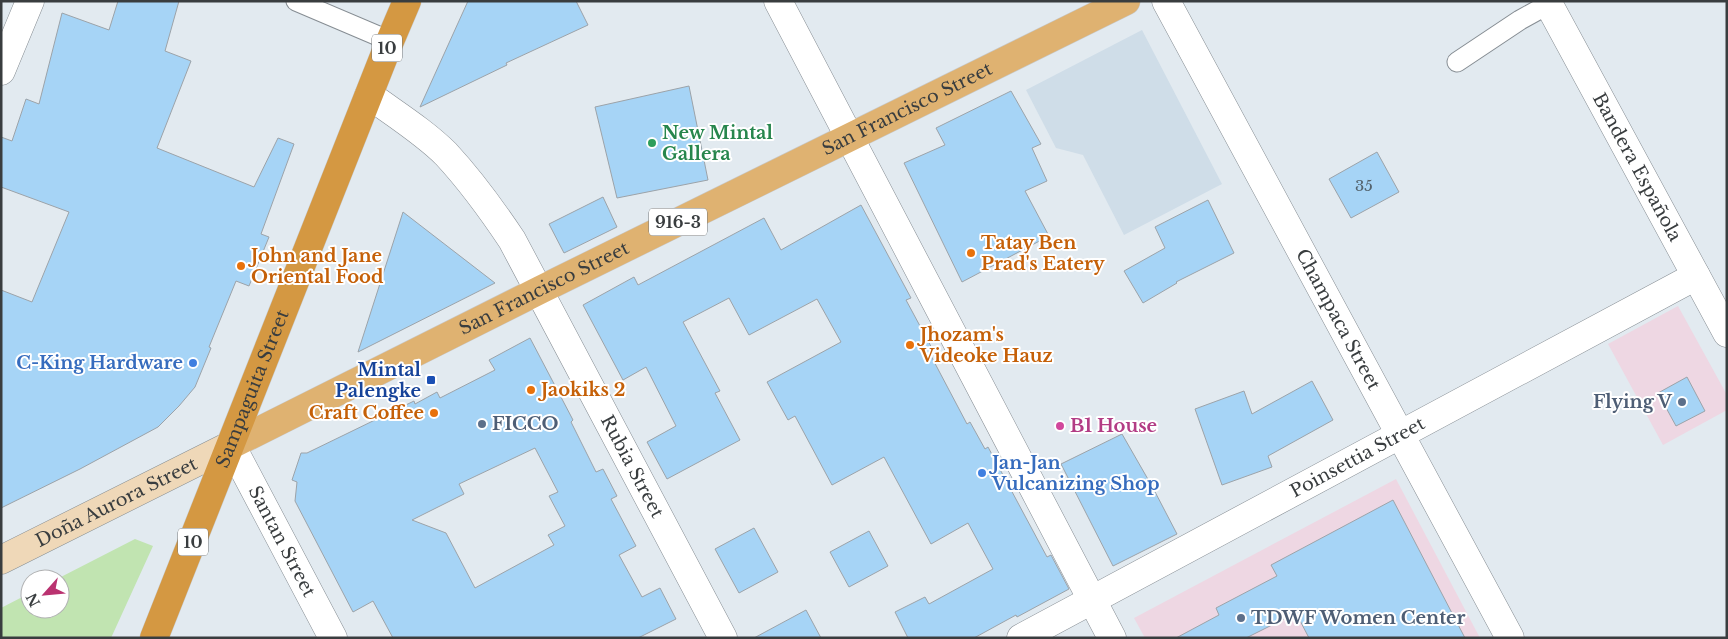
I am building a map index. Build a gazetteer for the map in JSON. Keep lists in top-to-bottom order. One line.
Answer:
{"streets":{"highway":["10","Sampaguita Street"],"main road":["San Francisco Street","916-3","Doña Aurora Street"],"street":["Bandera Española","Champaca Street","Poinsettia Street","Rubia Street","Santan Street"]},"crossings":[["San Francisco Street","Sampaguita Street"],["San Francisco Street","Rubia Street"],["San Francisco Street","Doña Aurora Street"],["San Francisco Street","Santan Street"],["Bandera Española","Poinsettia Street"],["Champaca Street","Poinsettia Street"],["Sampaguita Street","Rubia Street"],["Sampaguita Street","Doña Aurora Street"],["Sampaguita Street","Santan Street"],["Doña Aurora Street","Santan Street"]],"places":{"other":["New Mintal Gallera","Tatay Ben Prad's Eatery","John and Jane Oriental Food","Jhozam's Videoke Hauz","C-King Hardware","Jaokiks 2","Flying V","Craft Coffee","FICCO","B1 House","Jan-Jan Vulcanizing Shop","TDWF Women Center"],"transit":["Mintal Palengke"]},"house_numbers":["35"],"north":"bottom left"}
